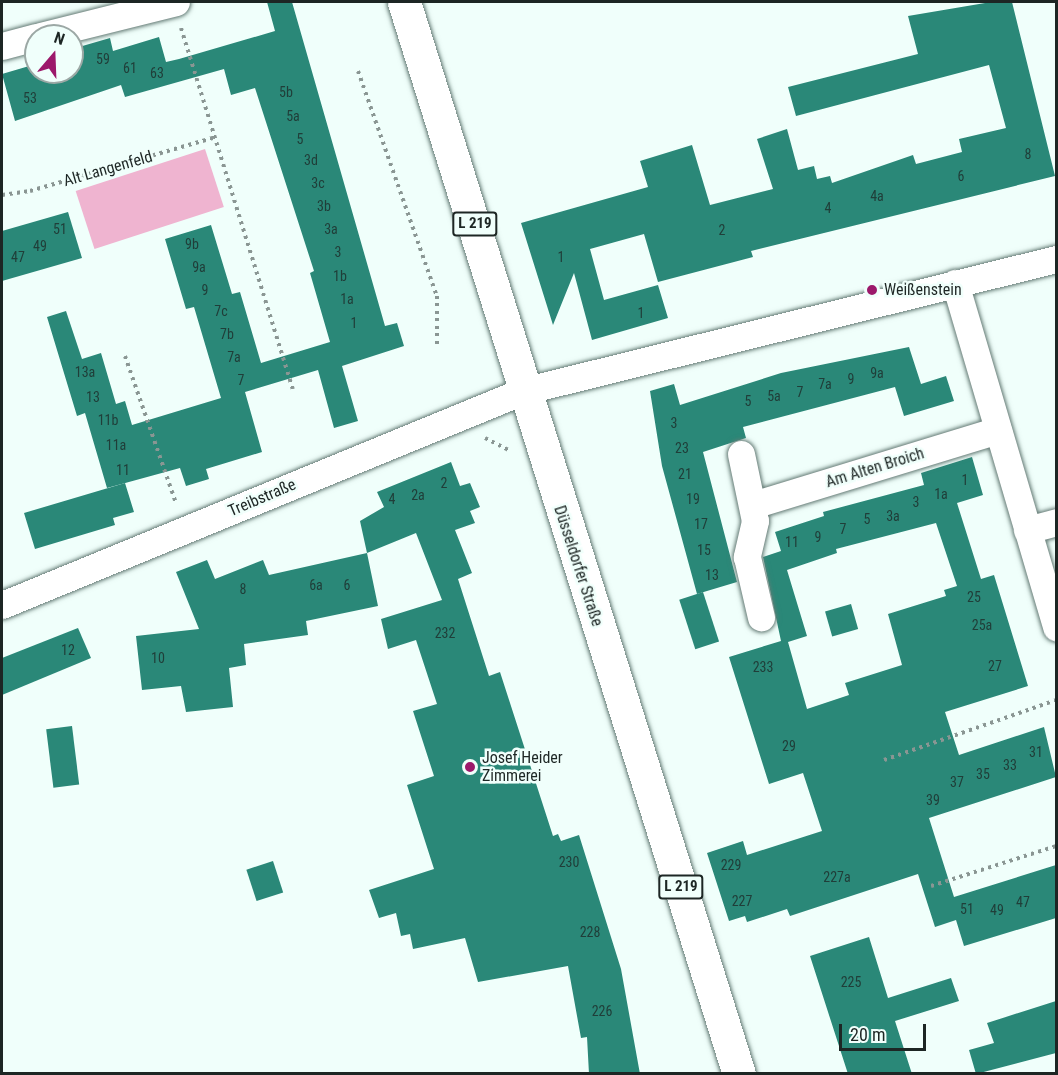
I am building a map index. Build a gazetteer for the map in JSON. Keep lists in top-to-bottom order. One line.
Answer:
{"streets":{"main road":["L 219","Düsseldorfer Straße"],"street":["Am Alten Broich","Treibstraße"],"path":["Alt Langenfeld"]},"crossings":[["Treibstraße","Düsseldorfer Straße"]],"places":["Weißenstein","Josef Heider Zimmerei"],"house_numbers":["59","61","63","5b","53","5a","5","8","3d","6","3c","4a","3b","4","51","3a","2","9b","49","3","47","1","9a","1b","9","1a","7c","1","1","7b","7a","13a","9a","9","7","7a","7","5a","13","5","11b","3","11a","23","11","21","1","2","1a","2a","4","19","3","3a","5","17","7","9","11","15","13","6a","6","8","25","25a","232","12","10","27","233","29","31","33","35","37","39","230","229","227a","227","47","51","49","228","225","226"],"scale_bar":"20 m","north":"top"}
